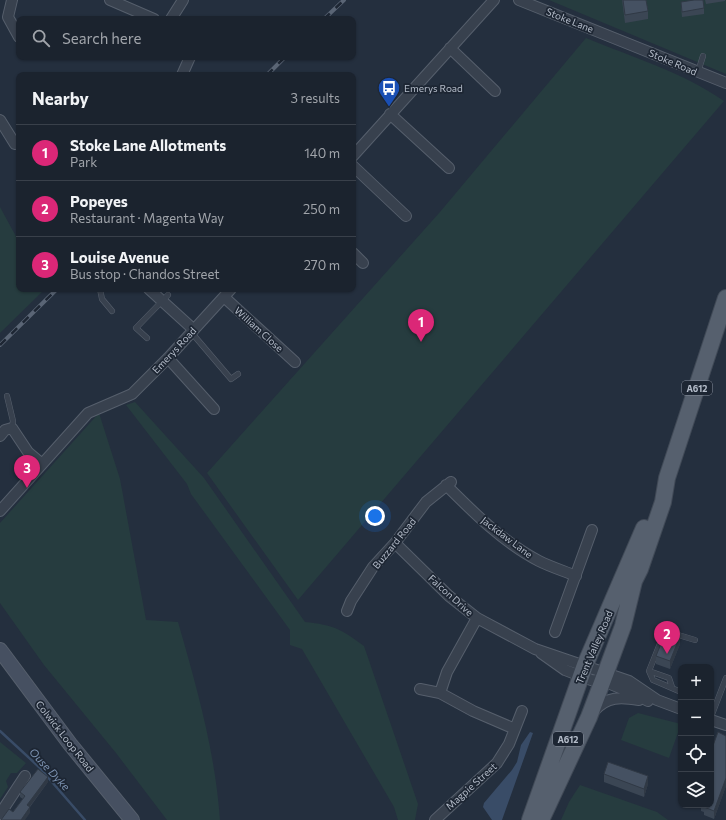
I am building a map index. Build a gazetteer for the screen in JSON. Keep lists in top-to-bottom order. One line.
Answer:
{"streets":{"main road":["A612","Trent Valley Road","Colwick Loop Road"],"street":["Stoke Lane","Stoke Road","William Close","Emerys Road","Jackdaw Lane","Buzzard Road","Falcon Drive","Magpie Street"]},"crossings":[["Stoke Lane","Stoke Road"],["William Close","Emerys Road"],["Jackdaw Lane","Buzzard Road"],["Buzzard Road","Falcon Drive"],["Falcon Drive","Trent Valley Road"]],"water":["Ouse Dyke"],"places":{"bus stop":["Emerys Road"]},"page":{"search":"Search here","heading":["Nearby","3 results"],"list":[{"mark":"1","name":"Stoke Lane Allotments","note":"Park","value":"140 m"},{"mark":"2","name":"Popeyes","note":"Restaurant · Magenta Way","value":"250 m"},{"mark":"3","name":"Louise Avenue","note":"Bus stop · Chandos Street","value":"270 m"}],"pins":["1","3","2"],"map_buttons":["+","−"]}}
